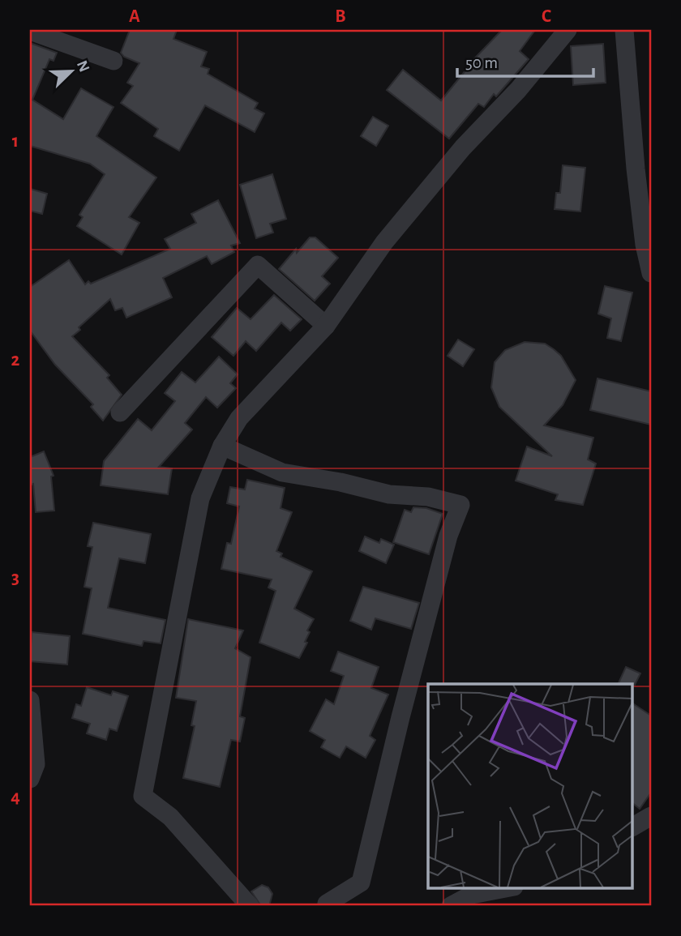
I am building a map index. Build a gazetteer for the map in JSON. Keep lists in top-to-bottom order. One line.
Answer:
{"scale_bar":"50 m","north":"top right","grid":{"columns":["A","B","C"],"rows":["1","2","3","4"]}}
